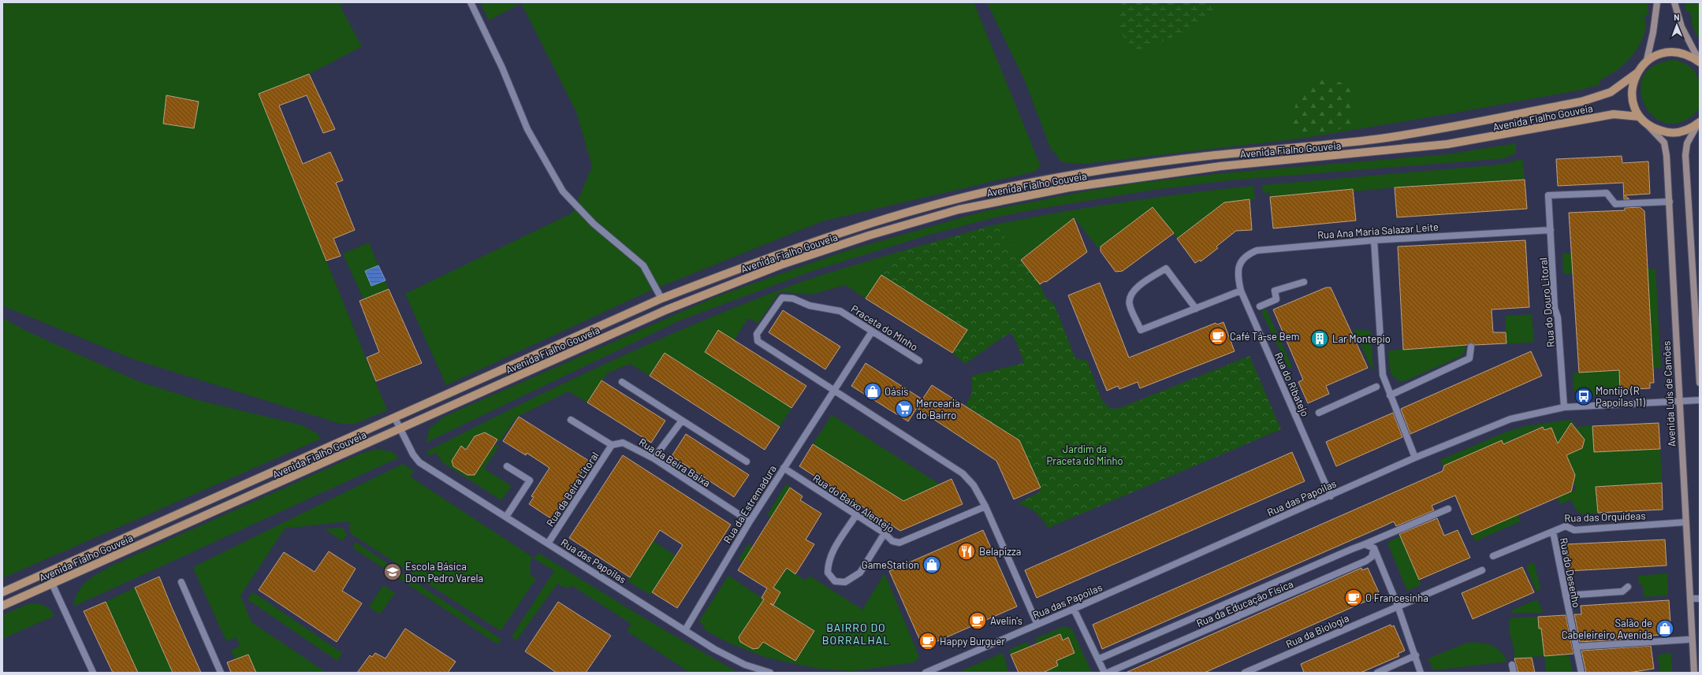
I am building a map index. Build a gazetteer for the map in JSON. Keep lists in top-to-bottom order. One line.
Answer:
{"streets":{"main road":["Avenida Fialho Gouveia","Avenida Luís de Camões"],"street":["Rua Ana Maria Salazar Leite","Rua do Douro Litoral","Praceta do Minho","Rua do Ribatejo","Rua da Beira Baixa","Rua da Beira Litoral","Rua das Papoilas","Rua do Baixo Alentejo","Rua da Estremadura","Rua das Orquídeas","Rua do Desenho","Rua da Educação Física","Rua da Biologia"]},"crossings":[["Avenida Fialho Gouveia","Avenida Luís de Camões"],["Avenida Fialho Gouveia","Rua das Papoilas"],["Rua Ana Maria Salazar Leite","Rua do Douro Litoral"],["Rua Ana Maria Salazar Leite","Rua do Ribatejo"],["Rua do Douro Litoral","Avenida Luís de Camões"],["Rua do Douro Litoral","Rua das Papoilas"],["Praceta do Minho","Rua da Estremadura"],["Rua do Ribatejo","Rua das Papoilas"],["Avenida Luís de Camões","Rua das Papoilas"],["Avenida Luís de Camões","Rua das Orquídeas"],["Rua da Beira Baixa","Rua da Beira Litoral"],["Rua da Beira Baixa","Rua da Estremadura"],["Rua da Beira Litoral","Rua das Papoilas"],["Rua das Papoilas","Rua da Estremadura"],["Rua do Baixo Alentejo","Rua da Estremadura"],["Rua das Orquídeas","Rua do Desenho"]],"districts":["BAIRRO DO BORRALHAL"],"parks":["Jardim da Praceta do Minho"],"places":{"cafe":["Café Tá-se Bem","O Francesinha","Avelin's","Happy Burguer"],"building":["Lar Montepio"],"shop":["Oásis","GameStation","Salão de Cabeleireiro Avenida"],"bus stop":["Montijo (R Papoilas 11)"],"supermarket":["Mercearia do Bairro"],"restaurant":["Belapizza"],"school or university":["Escola Básica Dom Pedro Varela"]},"north":"top"}
